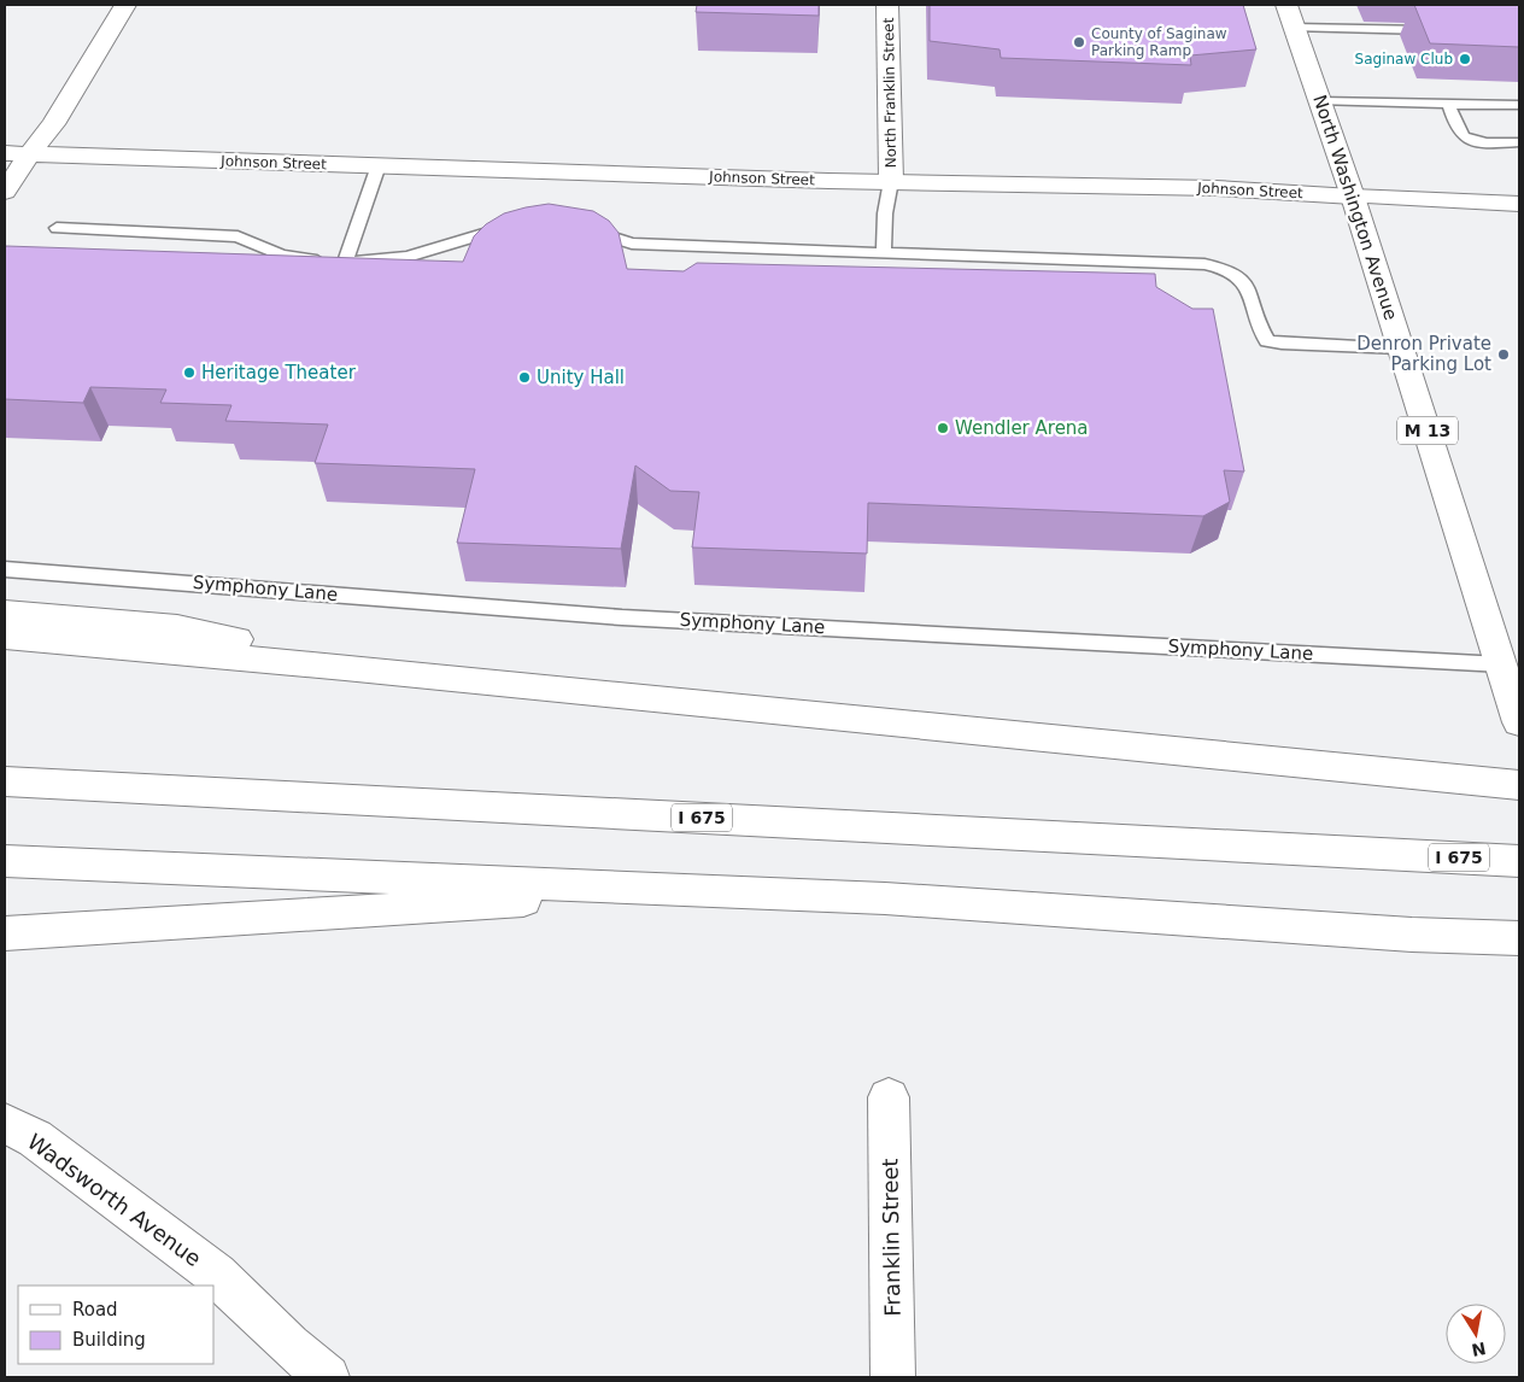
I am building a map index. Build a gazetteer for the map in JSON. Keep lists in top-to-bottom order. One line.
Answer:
{"streets":{"main road":["North Franklin Street","Johnson Street","North Washington Avenue","M 13","I 675","Wadsworth Avenue","Franklin Street"],"lane":["Symphony Lane"]},"crossings":[["North Franklin Street","Johnson Street"],["Johnson Street","North Washington Avenue"],["North Washington Avenue","Symphony Lane"]],"places":["County of Saginaw Parking Ramp","Saginaw Club","Denron Private Parking Lot","Heritage Theater","Unity Hall","Wendler Arena"],"legend":["Road","Building"],"north":"bottom"}
